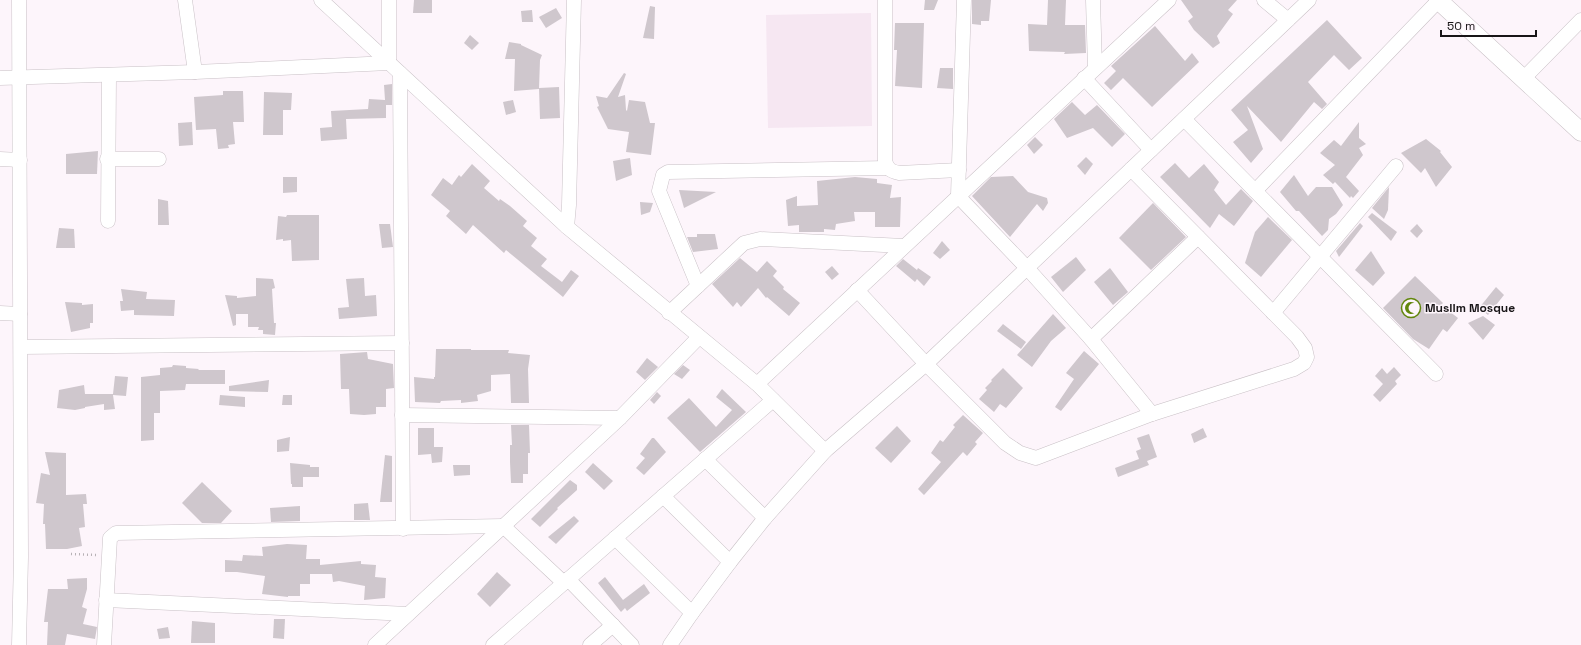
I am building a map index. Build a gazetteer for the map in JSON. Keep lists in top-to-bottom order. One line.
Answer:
{"places":{"mosque":["Muslim Mosque"]},"scale_bar":"50 m"}
